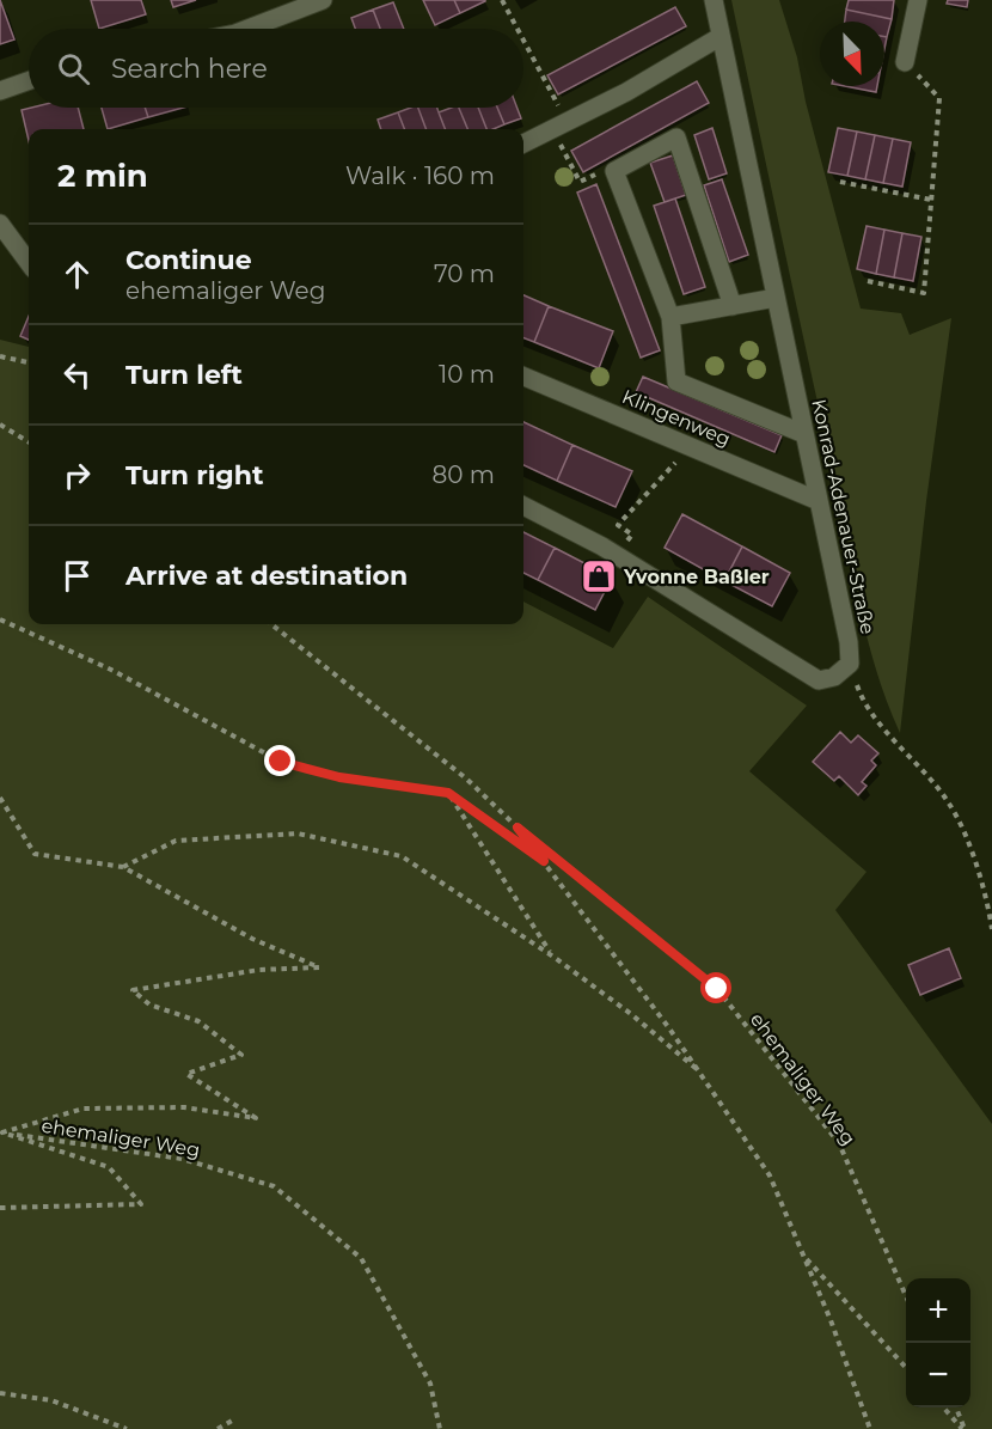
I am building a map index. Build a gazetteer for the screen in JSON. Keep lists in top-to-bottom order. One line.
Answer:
{"streets":{"street":["Klingenweg","Konrad-Adenauer-Straße"],"path":["ehemaliger Weg"]},"crossings":[["Klingenweg","Konrad-Adenauer-Straße"]],"places":{"shop":["Yvonne Baßler"]},"north":"bottom right","page":{"search":"Search here","heading":["2 min","Walk · 160 m"],"list":[["Continue","ehemaliger Weg","70 m"],["Turn left","10 m"],["Turn right","80 m"],"Arrive at destination"],"map_buttons":["+","−"]}}
